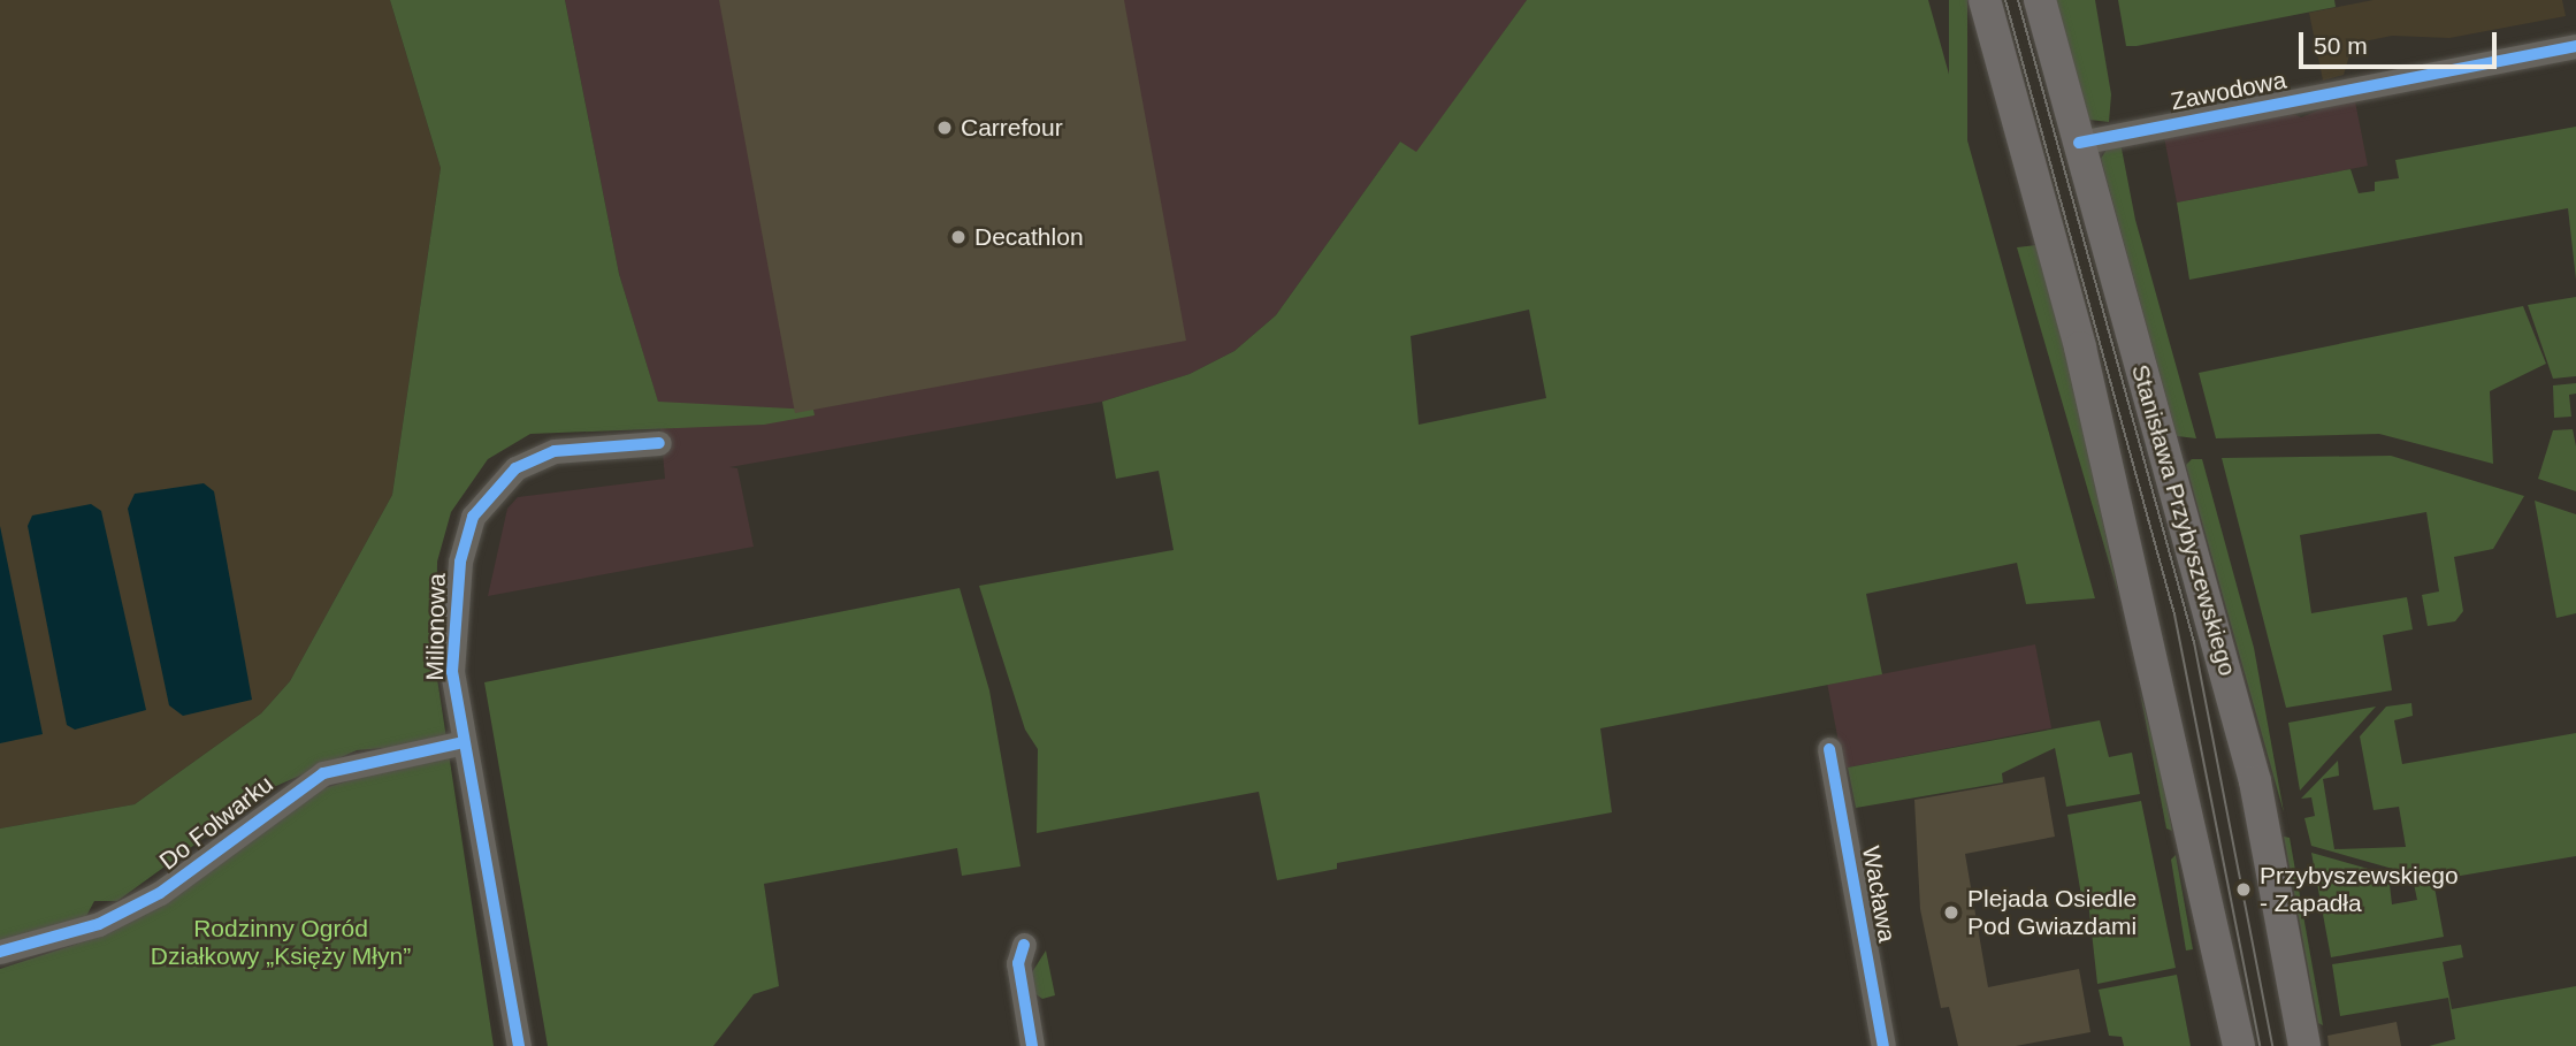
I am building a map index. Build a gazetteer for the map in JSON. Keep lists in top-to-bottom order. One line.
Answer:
{"streets":{"main road":["Stanisława Przybyszewskiego"],"street":["Zawodowa","Milionowa","Do Folwarku","Wacława"]},"crossings":[["Zawodowa","Stanisława Przybyszewskiego"],["Milionowa","Do Folwarku"]],"parks":["Rodzinny Ogród Działkowy „Księży Młyn”"],"places":["Carrefour","Decathlon","Przybyszewskiego - Zapadła","Plejada Osiedle Pod Gwiazdami"],"scale_bar":"50 m"}
